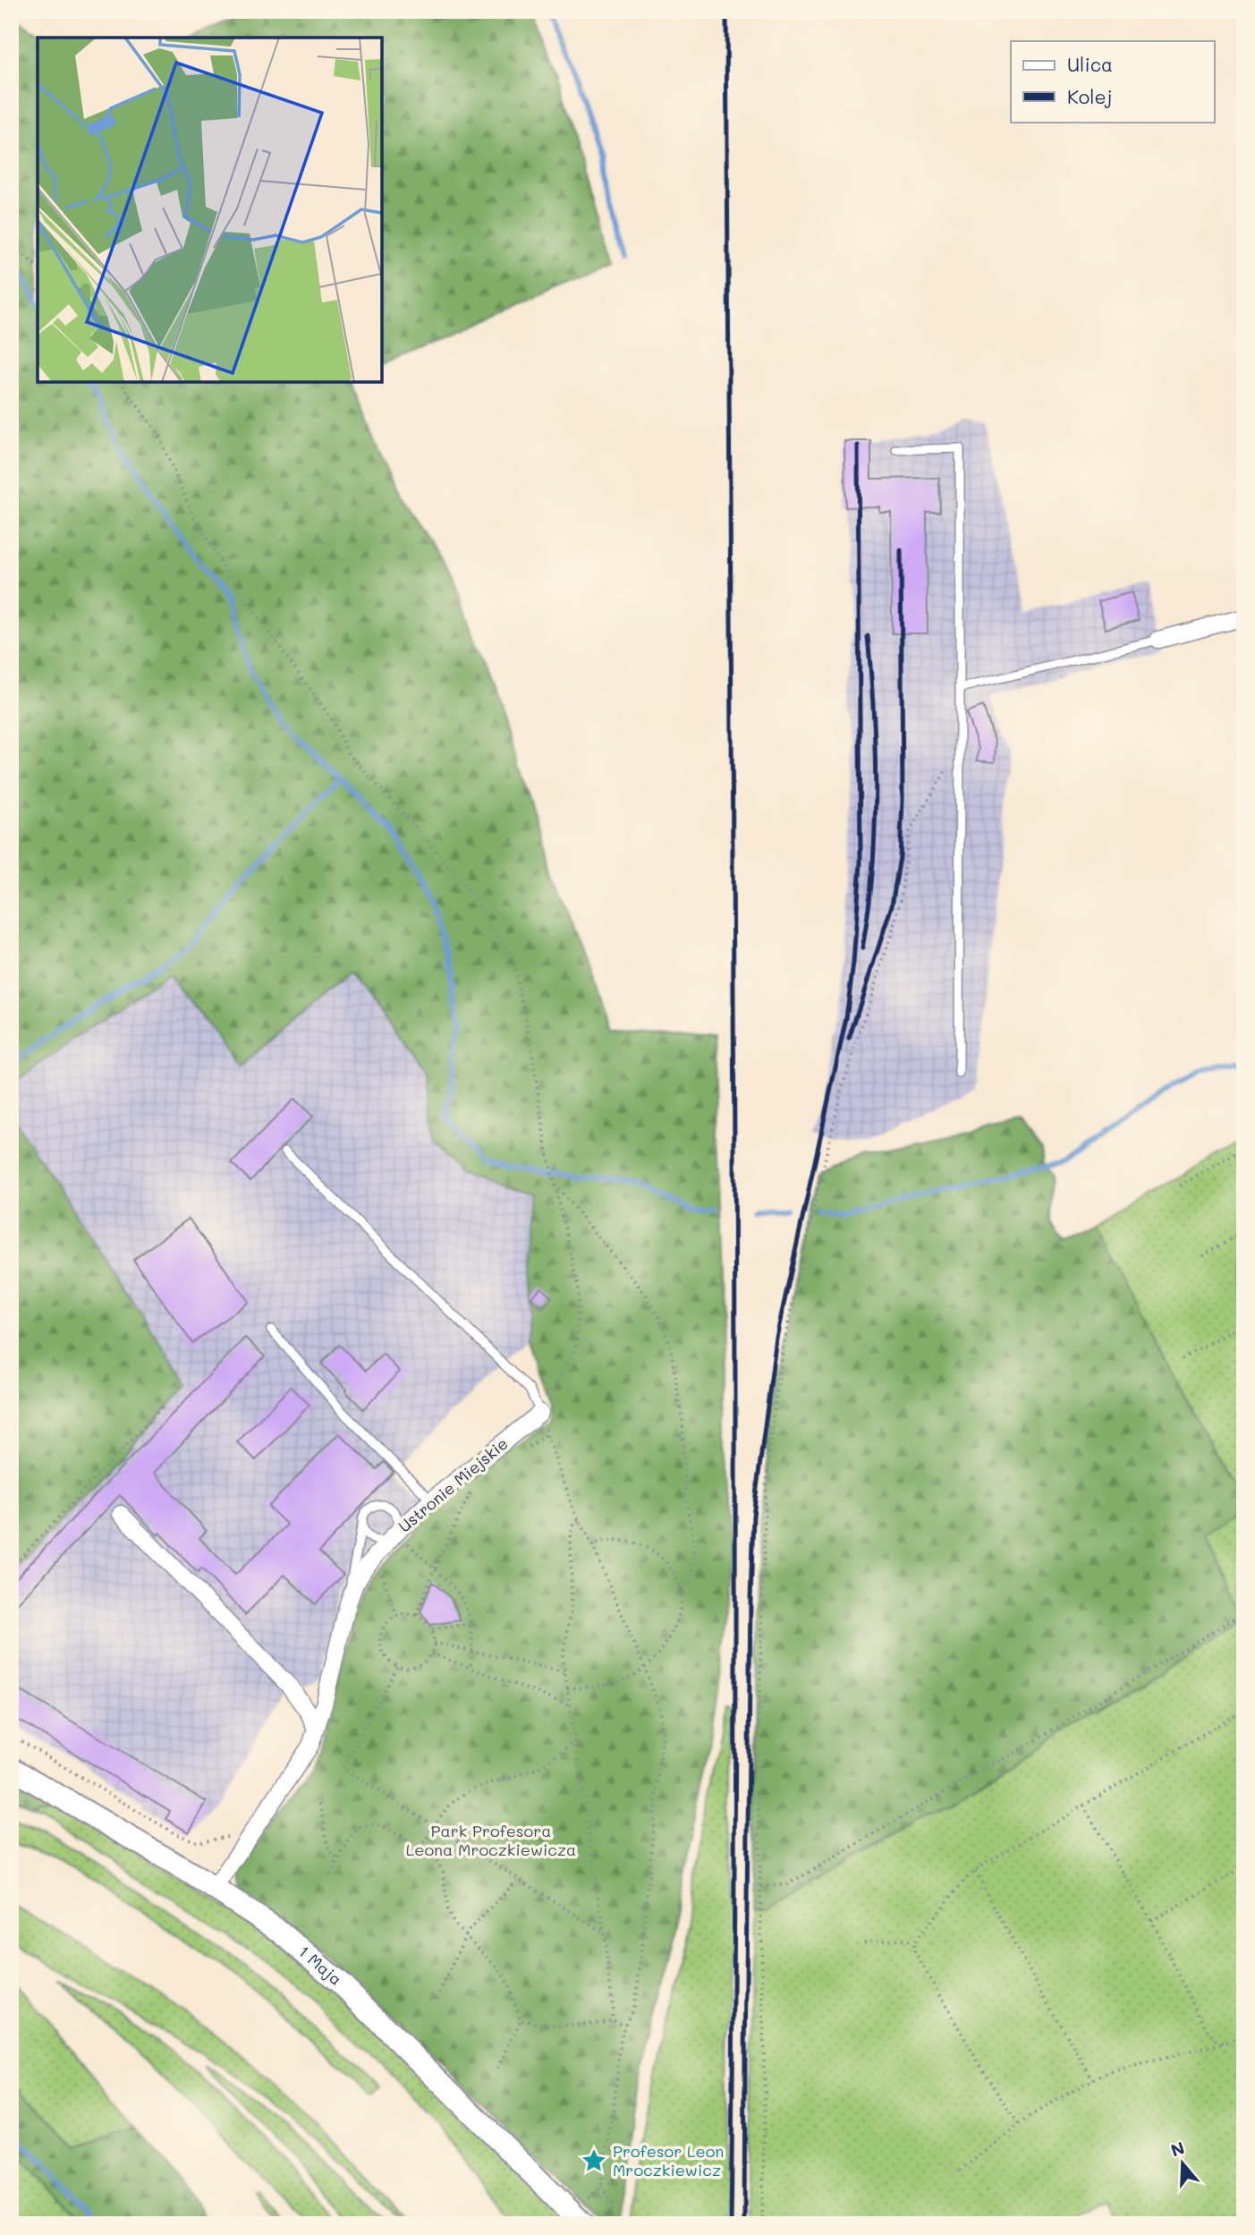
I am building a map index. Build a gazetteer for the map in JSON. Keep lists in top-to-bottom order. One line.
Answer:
{"streets":{"street":["Ustronie Miejskie","1 Maja"]},"crossings":[["Ustronie Miejskie","1 Maja"]],"parks":["Park Profesora Leona Mroczkiewicza"],"places":{"place":["Profesor Leon Mroczkiewicz"]},"legend":["Ulica","Kolej"],"north":"top"}
